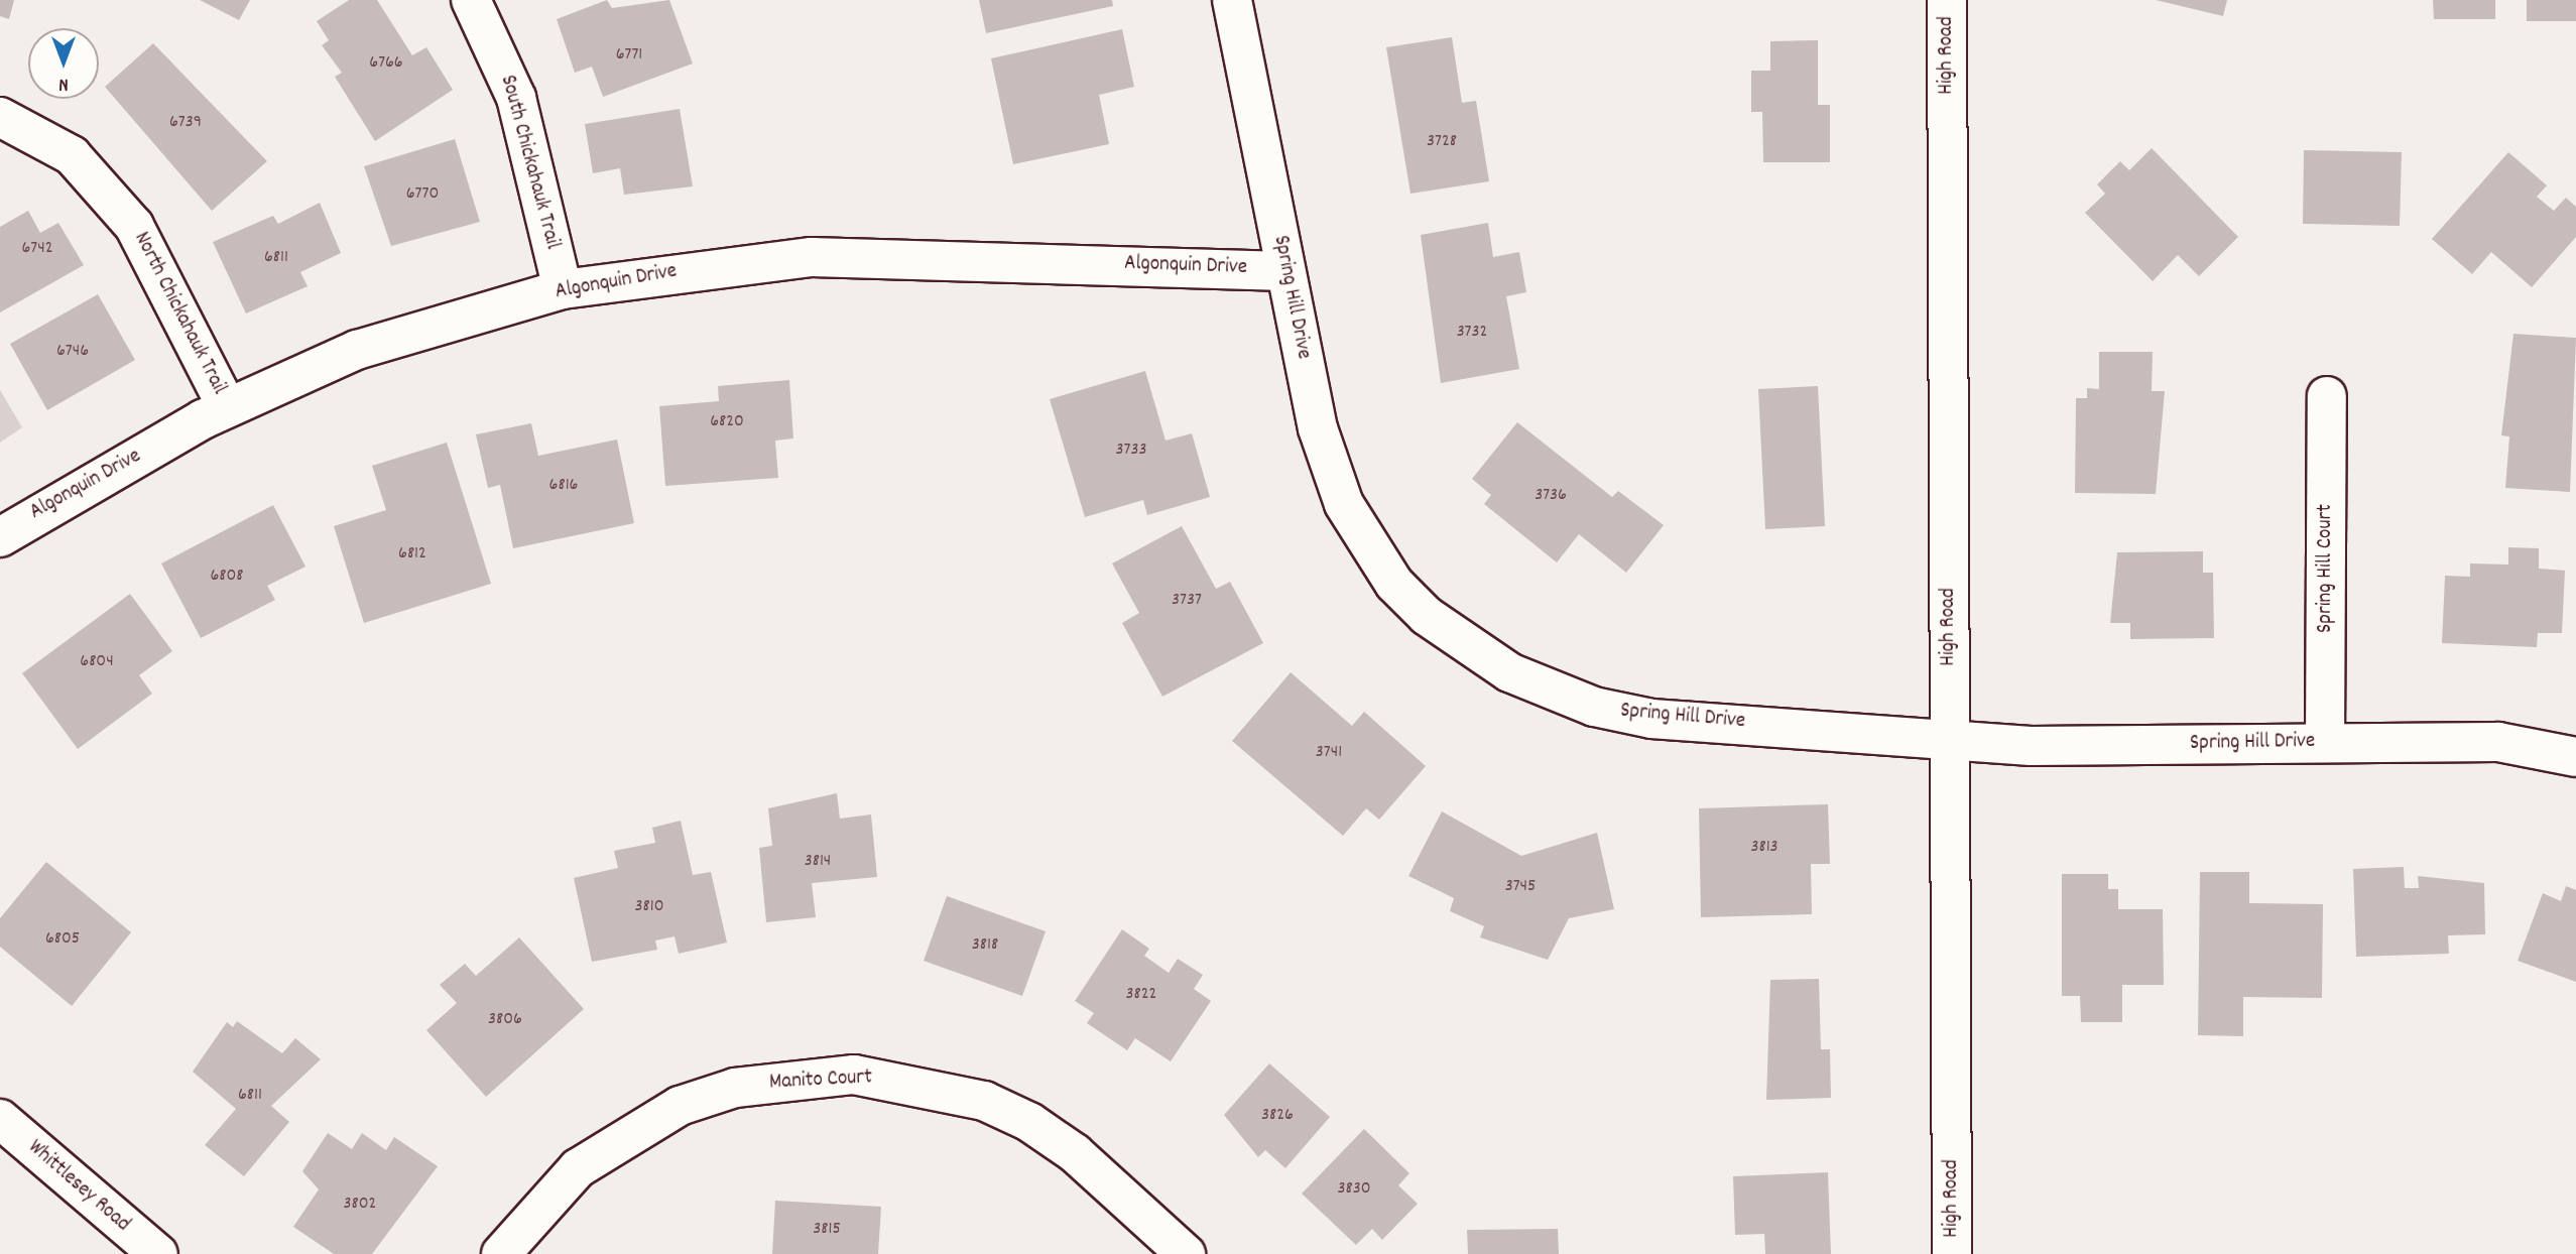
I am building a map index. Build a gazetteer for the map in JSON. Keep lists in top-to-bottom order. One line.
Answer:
{"streets":{"street":["High Road","South Chickahauk Trail","Algonquin Drive","Spring Hill Drive","North Chickahauk Trail","Spring Hill Court","Manito Court","Whittlesey Road"]},"crossings":[["High Road","Spring Hill Drive"],["South Chickahauk Trail","Algonquin Drive"],["Algonquin Drive","Spring Hill Drive"],["Algonquin Drive","North Chickahauk Trail"],["Spring Hill Drive","Spring Hill Court"]],"house_numbers":["6771","6766","6739","3728","6770","6742","6811","3732","6746","6820","3733","6816","3736","6812","6808","3737","6804","3741","3813","3814","3745","3810","6805","3818","3822","3806","6811","3826","3830","3802","3815"],"north":"bottom"}
